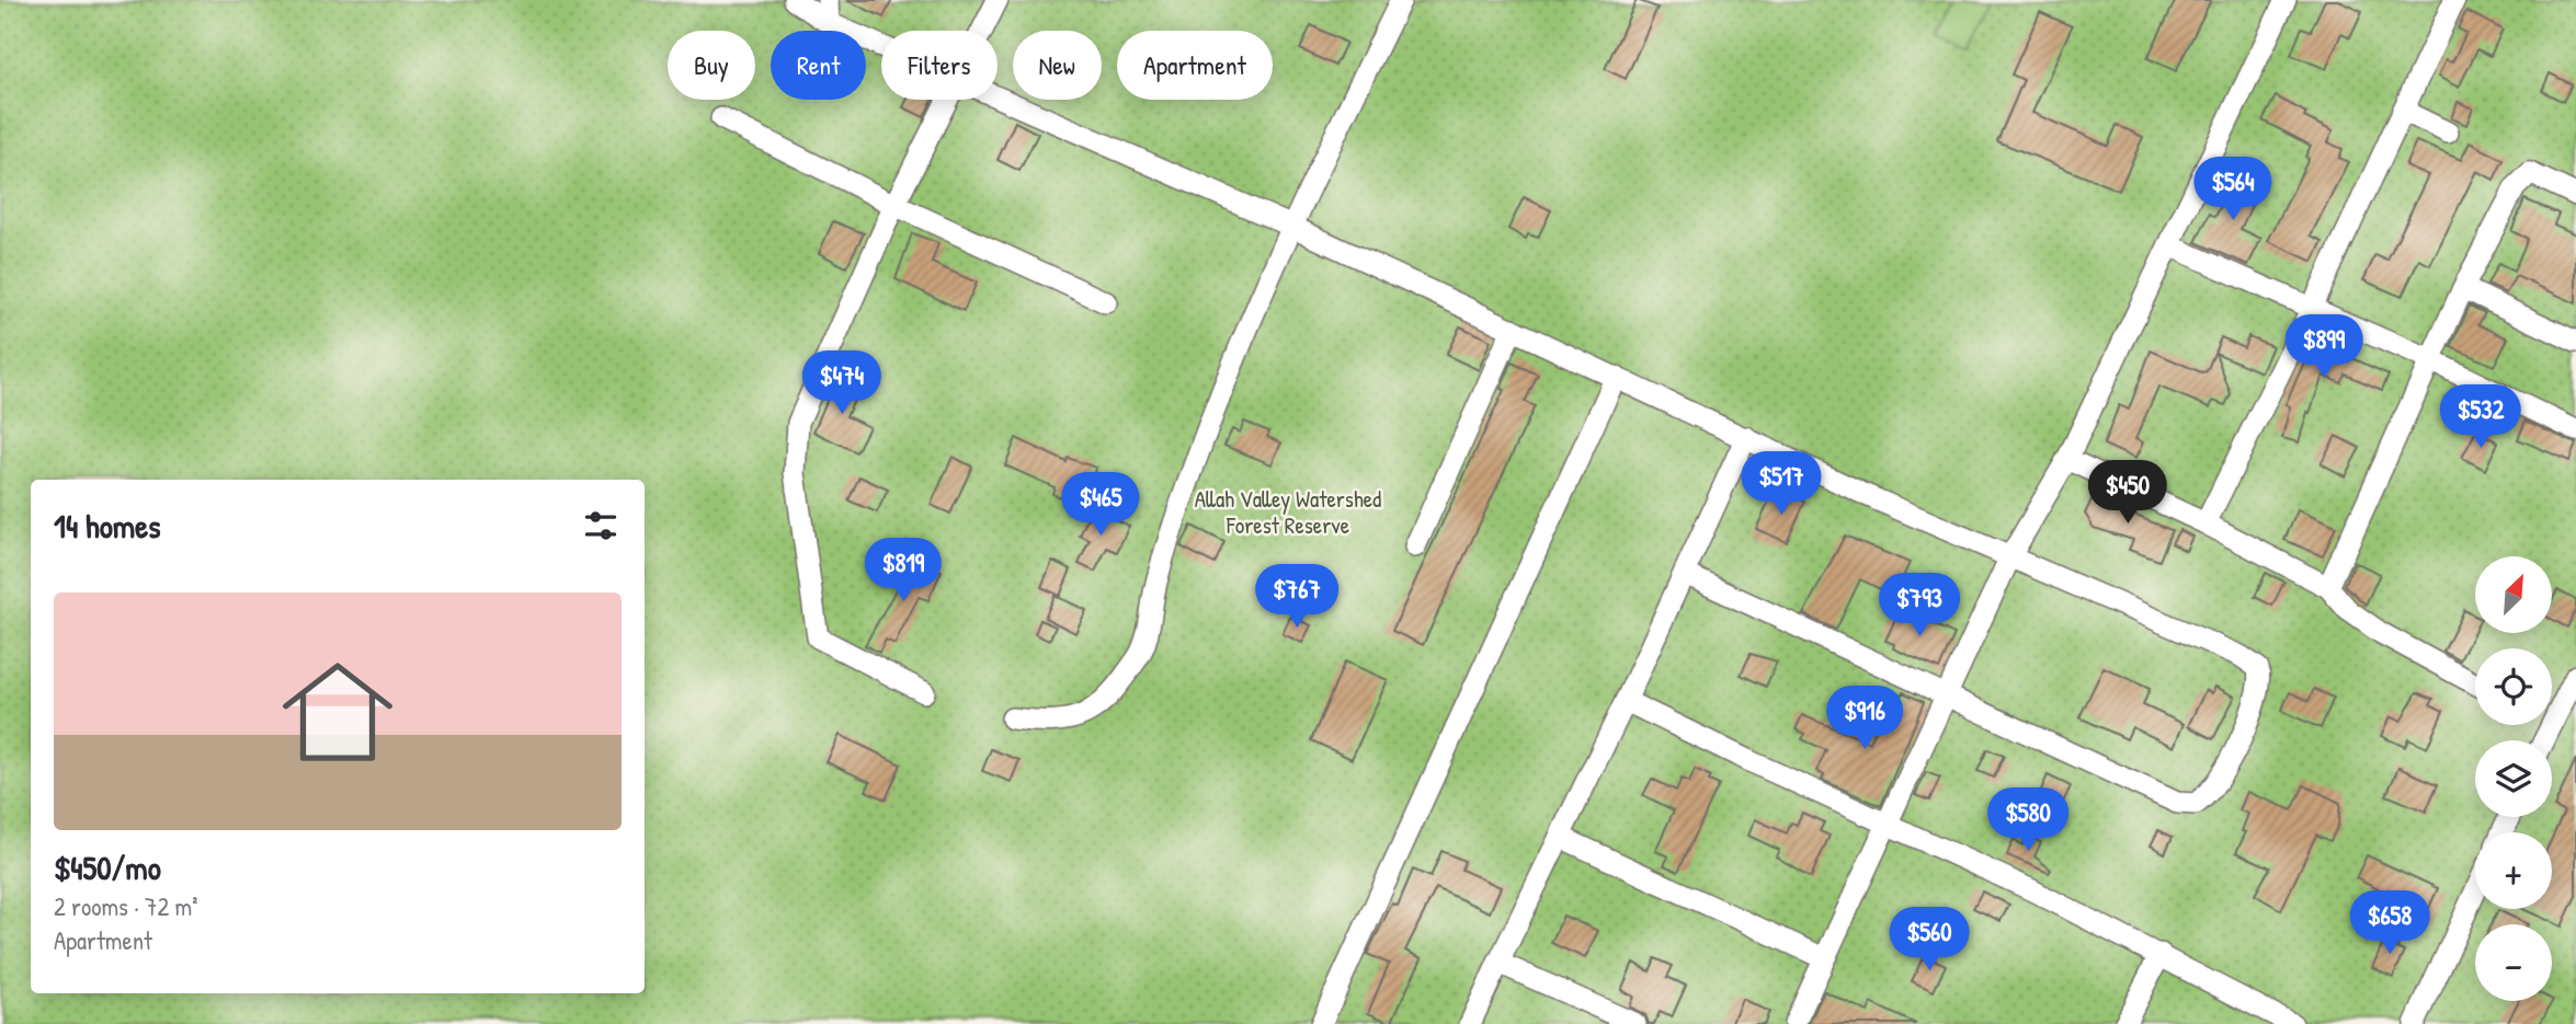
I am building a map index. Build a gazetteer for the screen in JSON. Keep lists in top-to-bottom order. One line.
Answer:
{"parks":["Allah Valley Watershed Forest Reserve"],"north":"top right","page":{"chip":["Buy","Rent","Filters","New","Apartment"],"price":["$564","$899","$474","$532","$517","$450","$465","$819","$767","$793","$916","$580","$658","$560"],"heading":"14 homes","map_buttons":["+","−"],"list":[{"name":"$450/mo","note":"2 rooms · 72 m² · Apartment"}]}}
